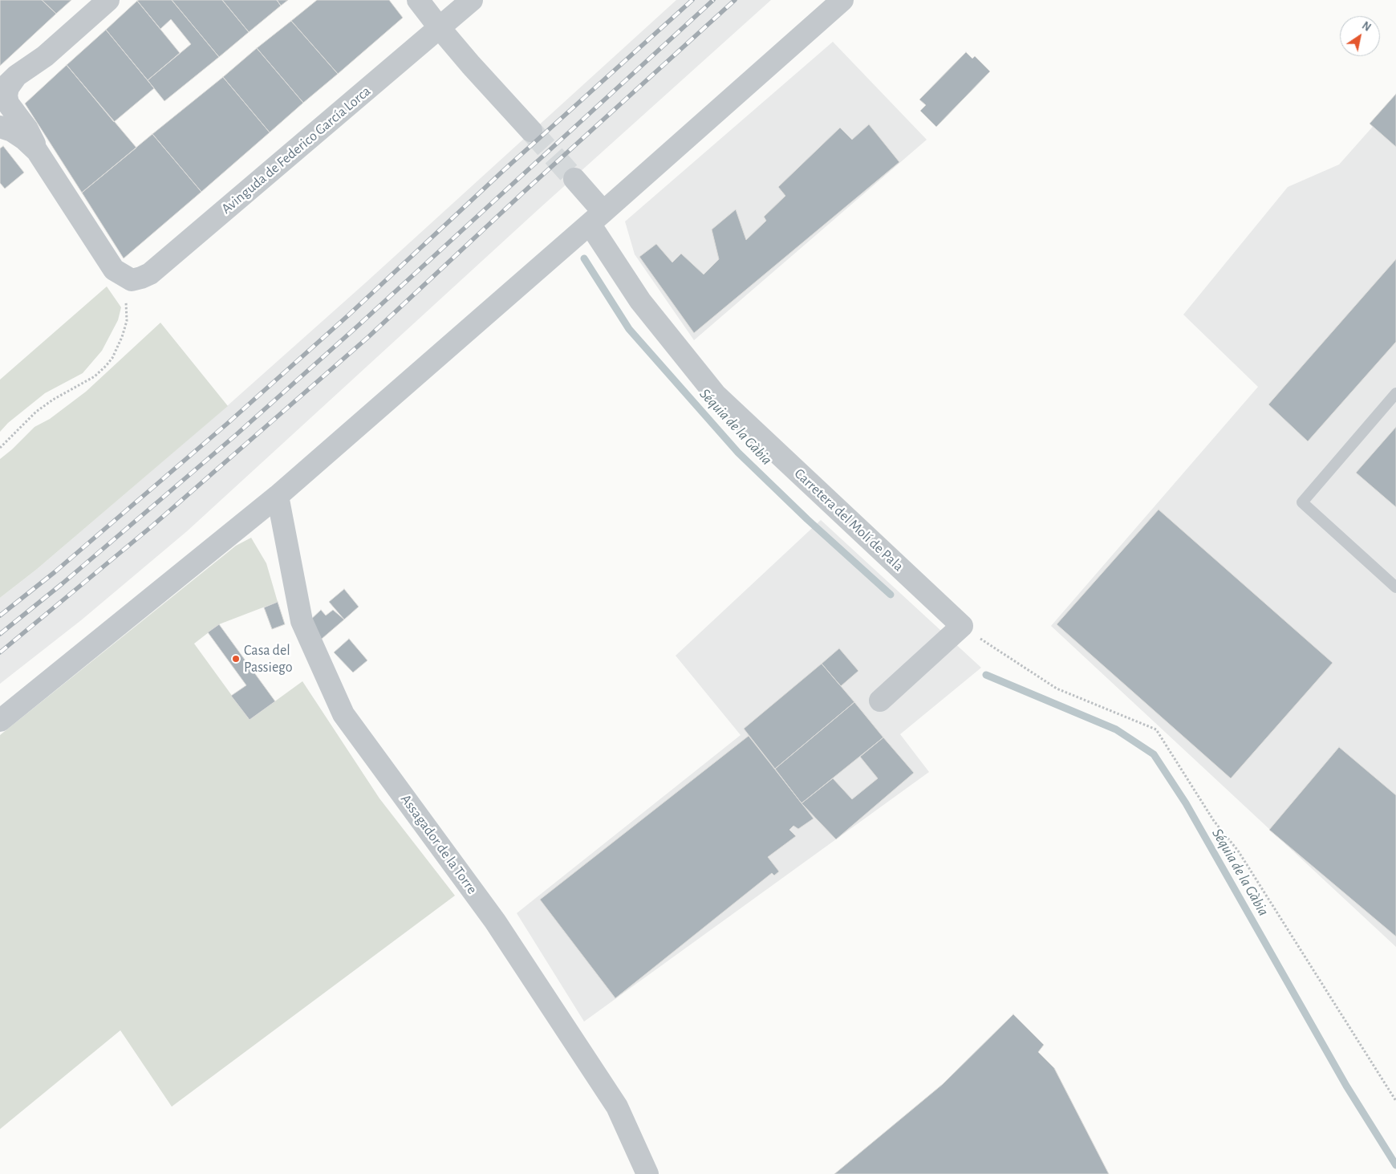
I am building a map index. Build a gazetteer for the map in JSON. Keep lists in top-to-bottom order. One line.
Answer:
{"streets":{"street":["Avinguda de Federico García Lorca","Carretera del Molí de Pala","Assagador de la Torre"]},"water":["Séquia de la Gàbia"],"places":["Casa del Passiego"],"north":"top right"}
